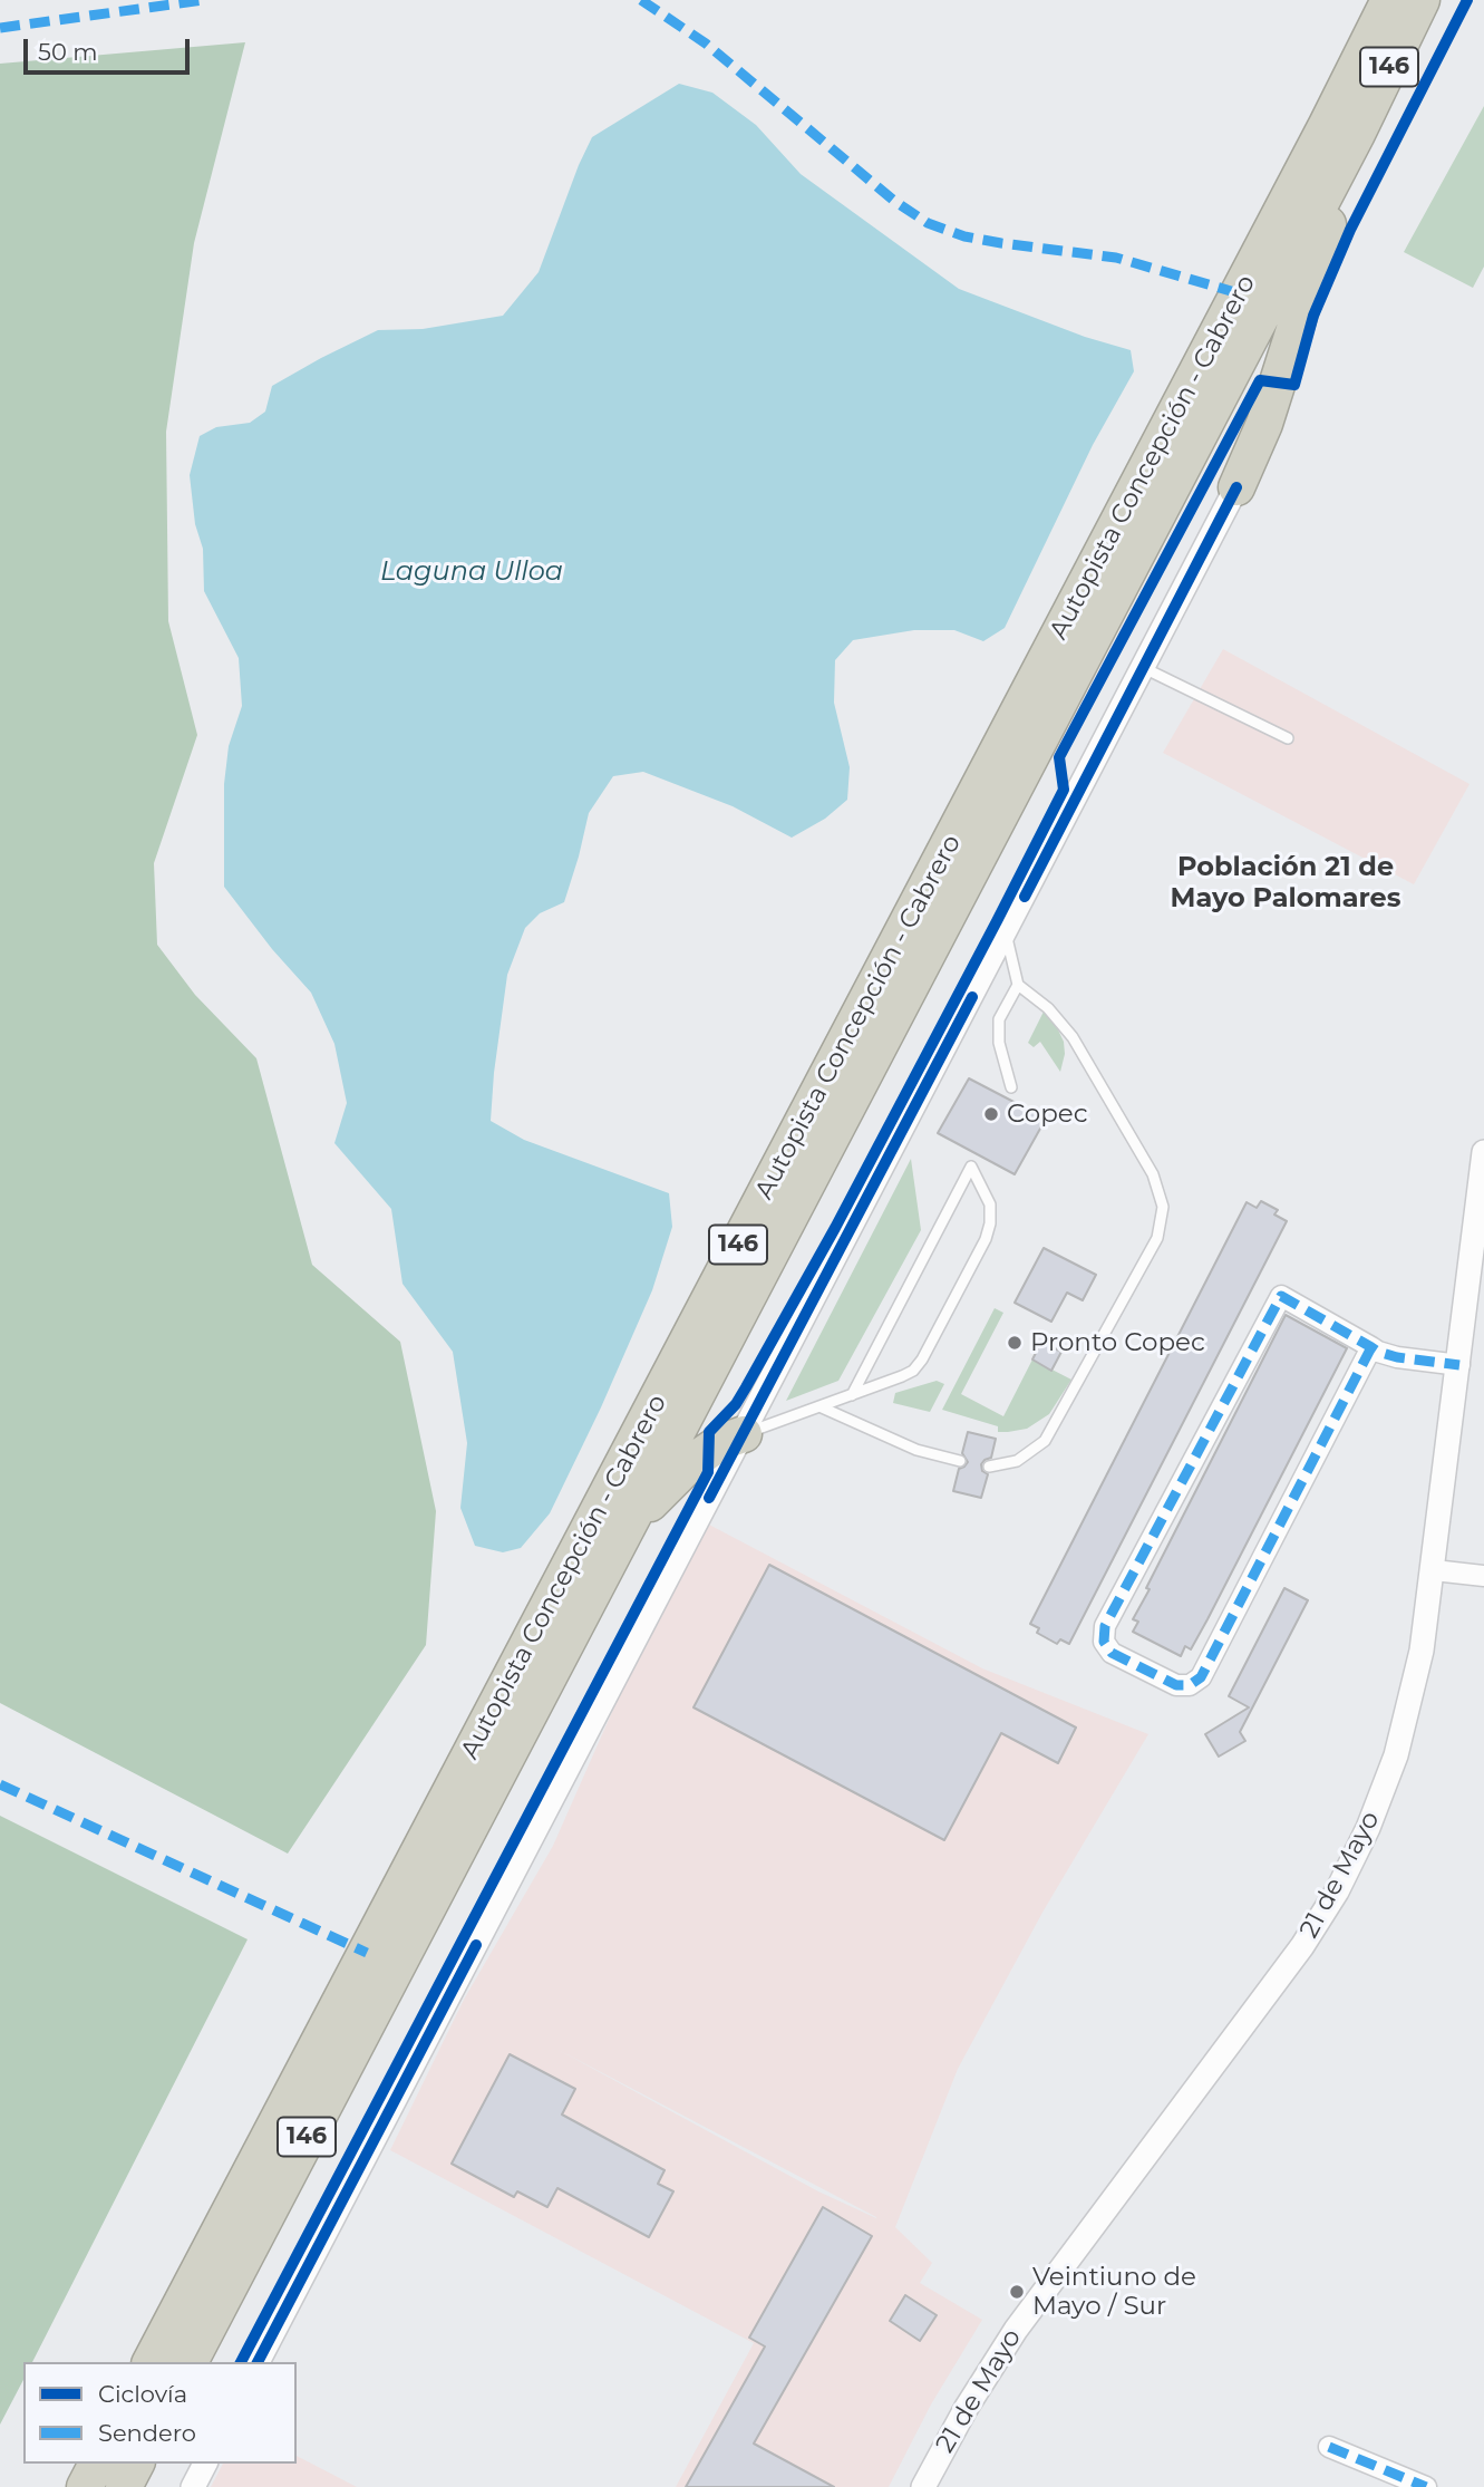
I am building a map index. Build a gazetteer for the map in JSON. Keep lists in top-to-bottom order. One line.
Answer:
{"streets":{"highway":["146","Autopista Concepción - Cabrero"],"street":["21 de Mayo"]},"districts":["Población 21 de Mayo Palomares"],"water":["Laguna Ulloa"],"places":["Copec","Pronto Copec","Veintiuno de Mayo / Sur"],"legend":["Ciclovía","Sendero"],"scale_bar":"50 m"}
